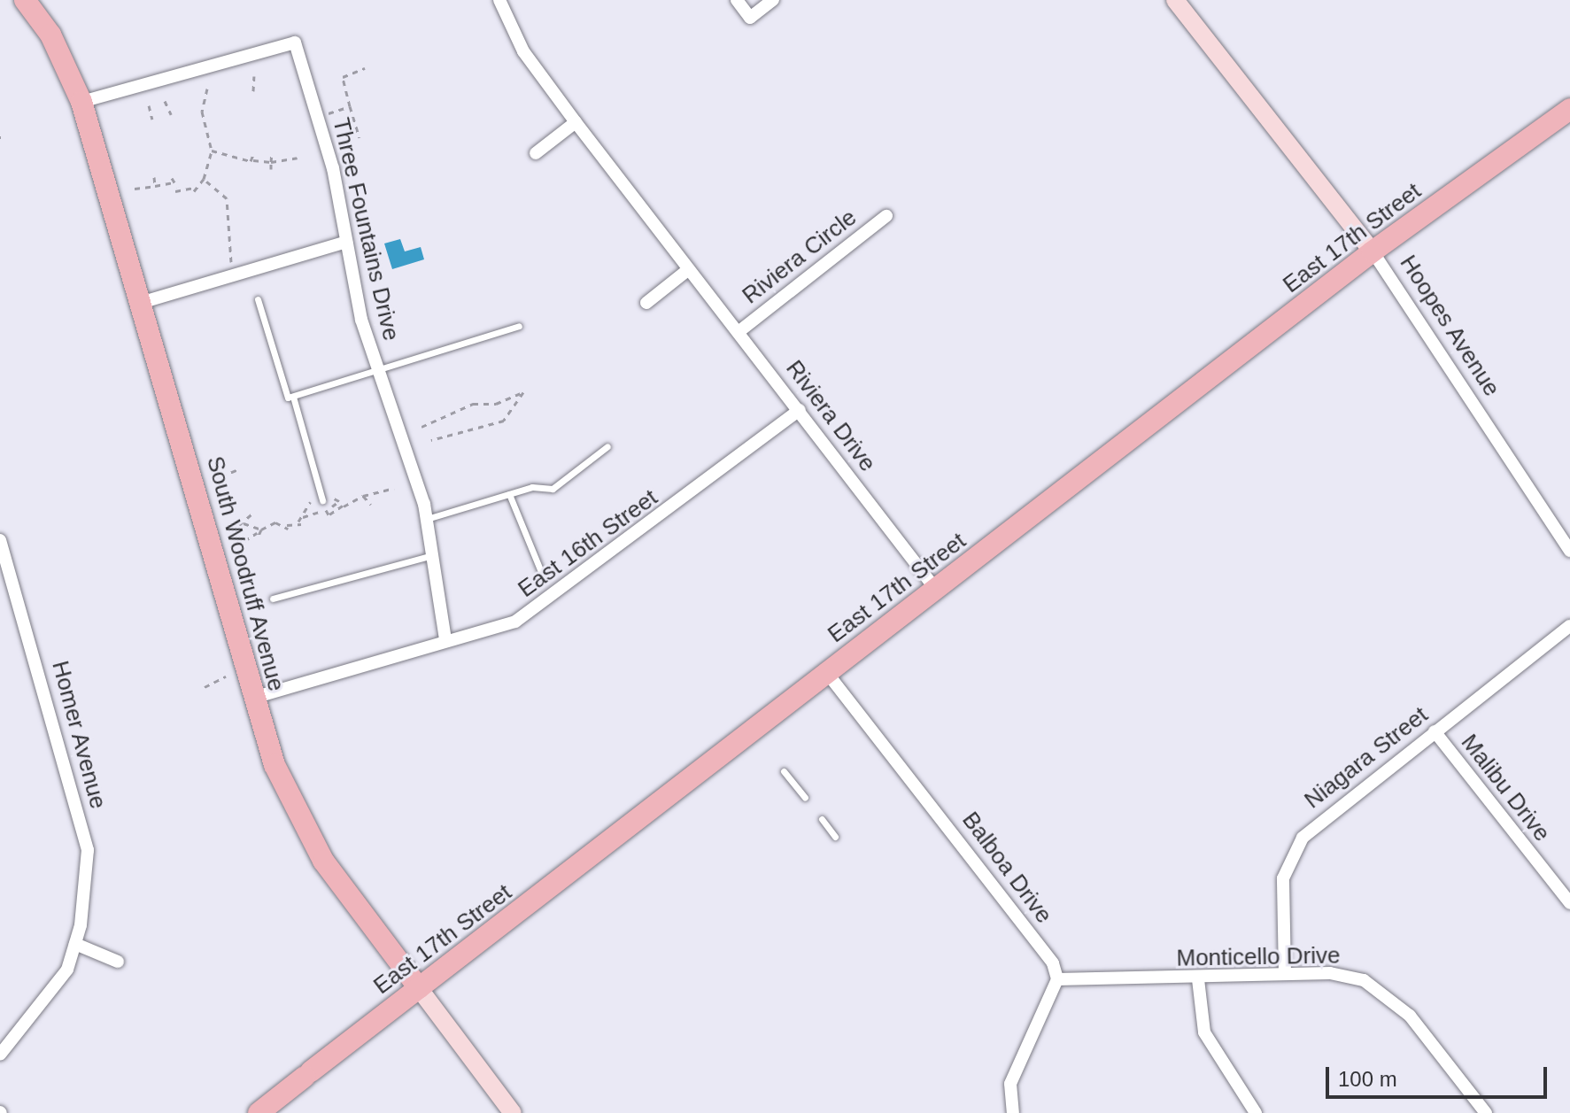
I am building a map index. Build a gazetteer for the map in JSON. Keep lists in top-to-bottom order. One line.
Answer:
{"streets":{"main road":["East 17th Street","South Woodruff Avenue"],"street":["Three Fountains Drive","Riviera Circle","Hoopes Avenue","Riviera Drive","East 16th Street","Homer Avenue","Niagara Street","Malibu Drive","Balboa Drive","Monticello Drive"]},"crossings":[["Three Fountains Drive","East 16th Street"],["Three Fountains Drive","South Woodruff Avenue"],["East 17th Street","Hoopes Avenue"],["East 17th Street","Riviera Drive"],["East 17th Street","South Woodruff Avenue"],["East 17th Street","Balboa Drive"],["Riviera Circle","Riviera Drive"],["Riviera Drive","East 16th Street"],["East 16th Street","South Woodruff Avenue"],["Niagara Street","Malibu Drive"],["Niagara Street","Monticello Drive"],["Balboa Drive","Monticello Drive"]],"scale_bar":"100 m"}
